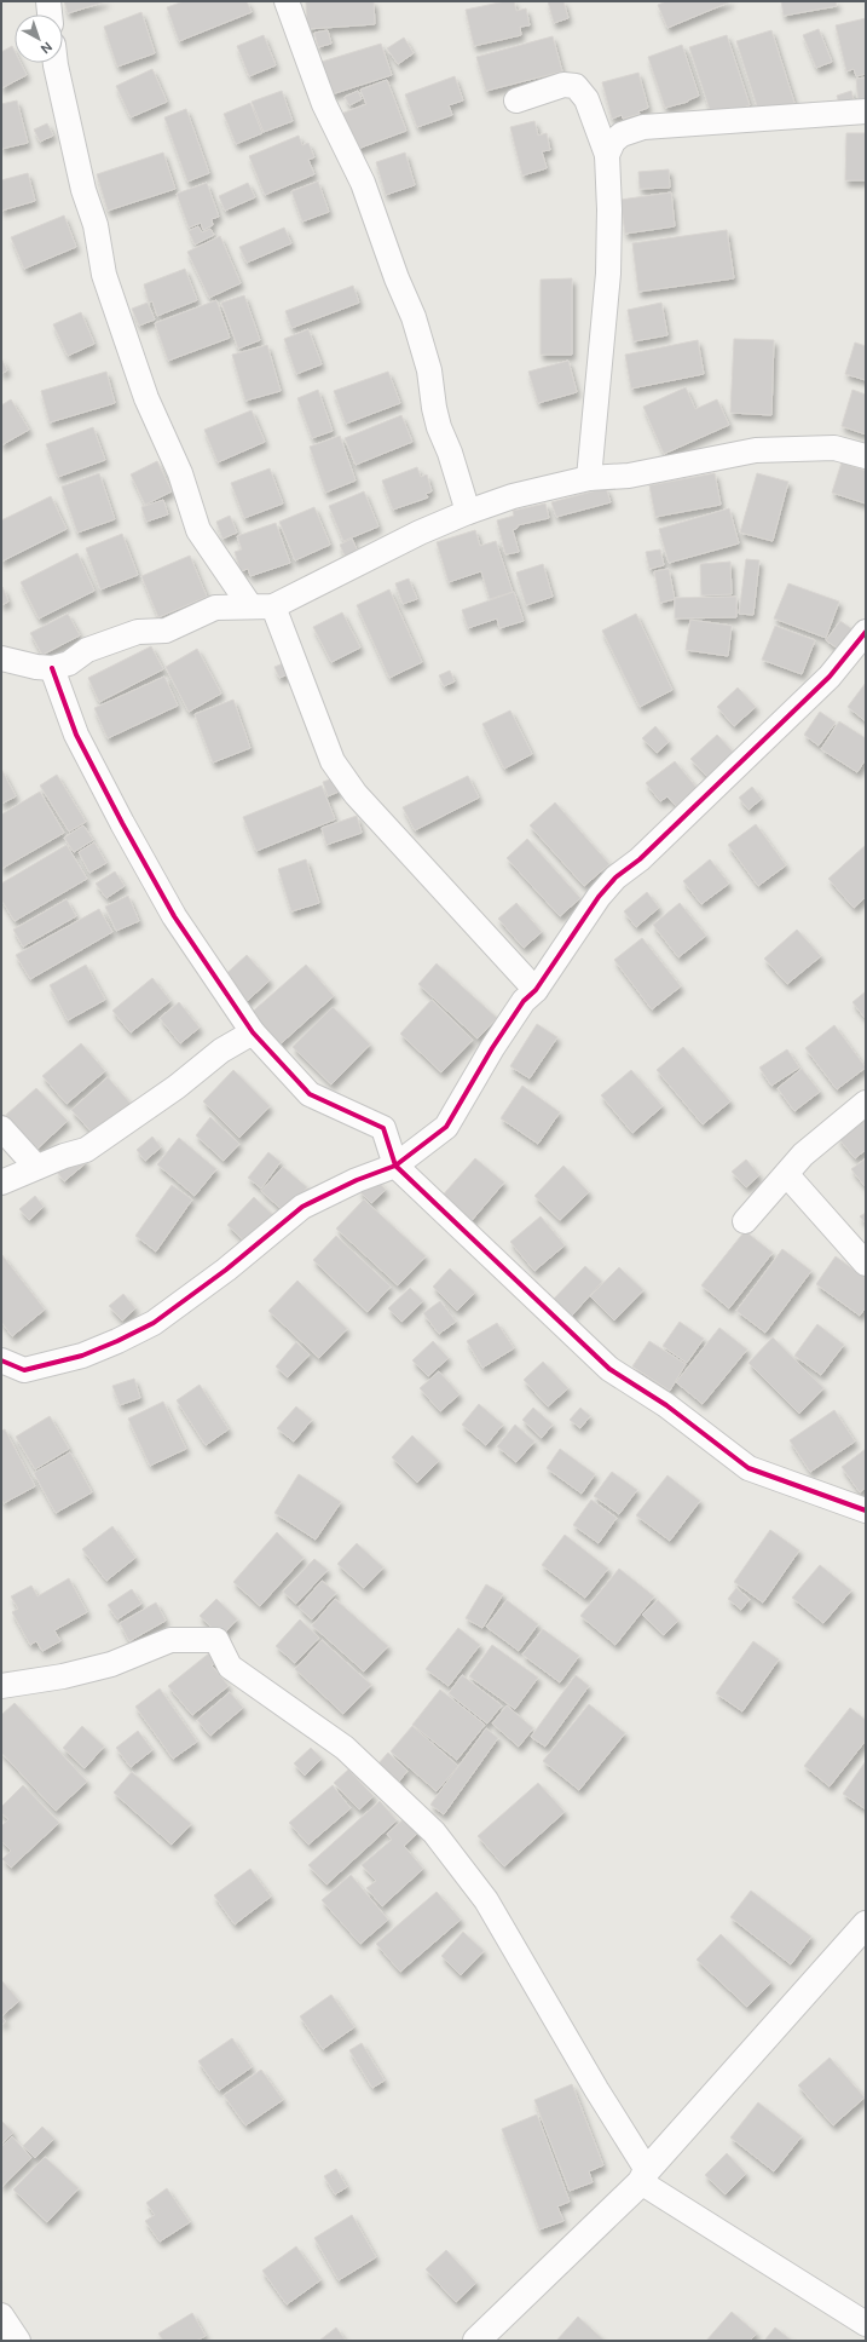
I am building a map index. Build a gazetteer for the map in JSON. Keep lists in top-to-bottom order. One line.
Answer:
{"north":"bottom right"}
